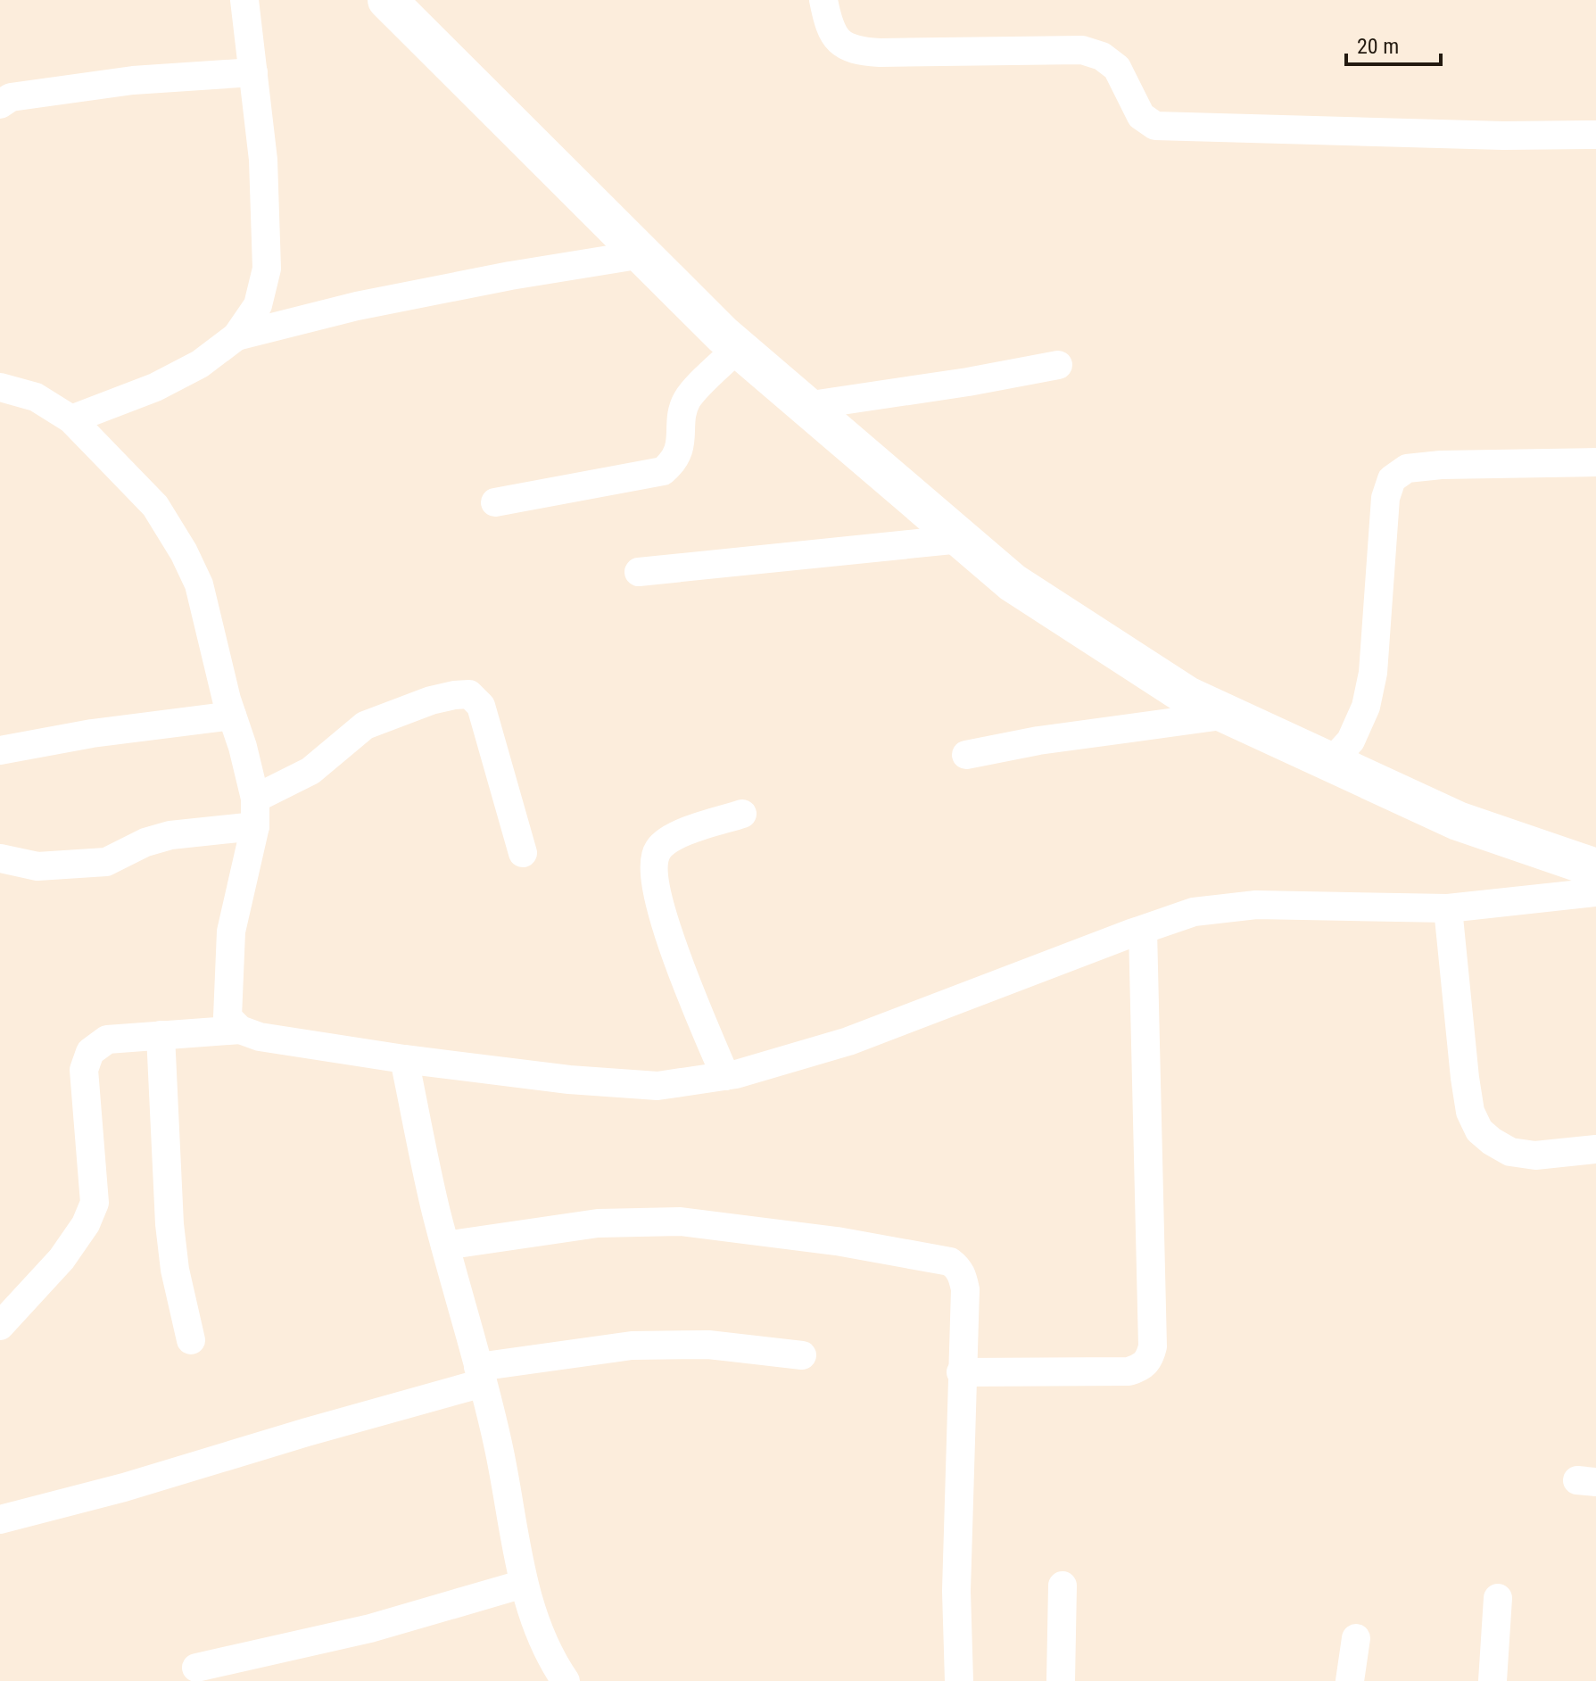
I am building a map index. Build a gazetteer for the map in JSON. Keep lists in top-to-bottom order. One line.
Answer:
{"scale_bar":"20 m"}
